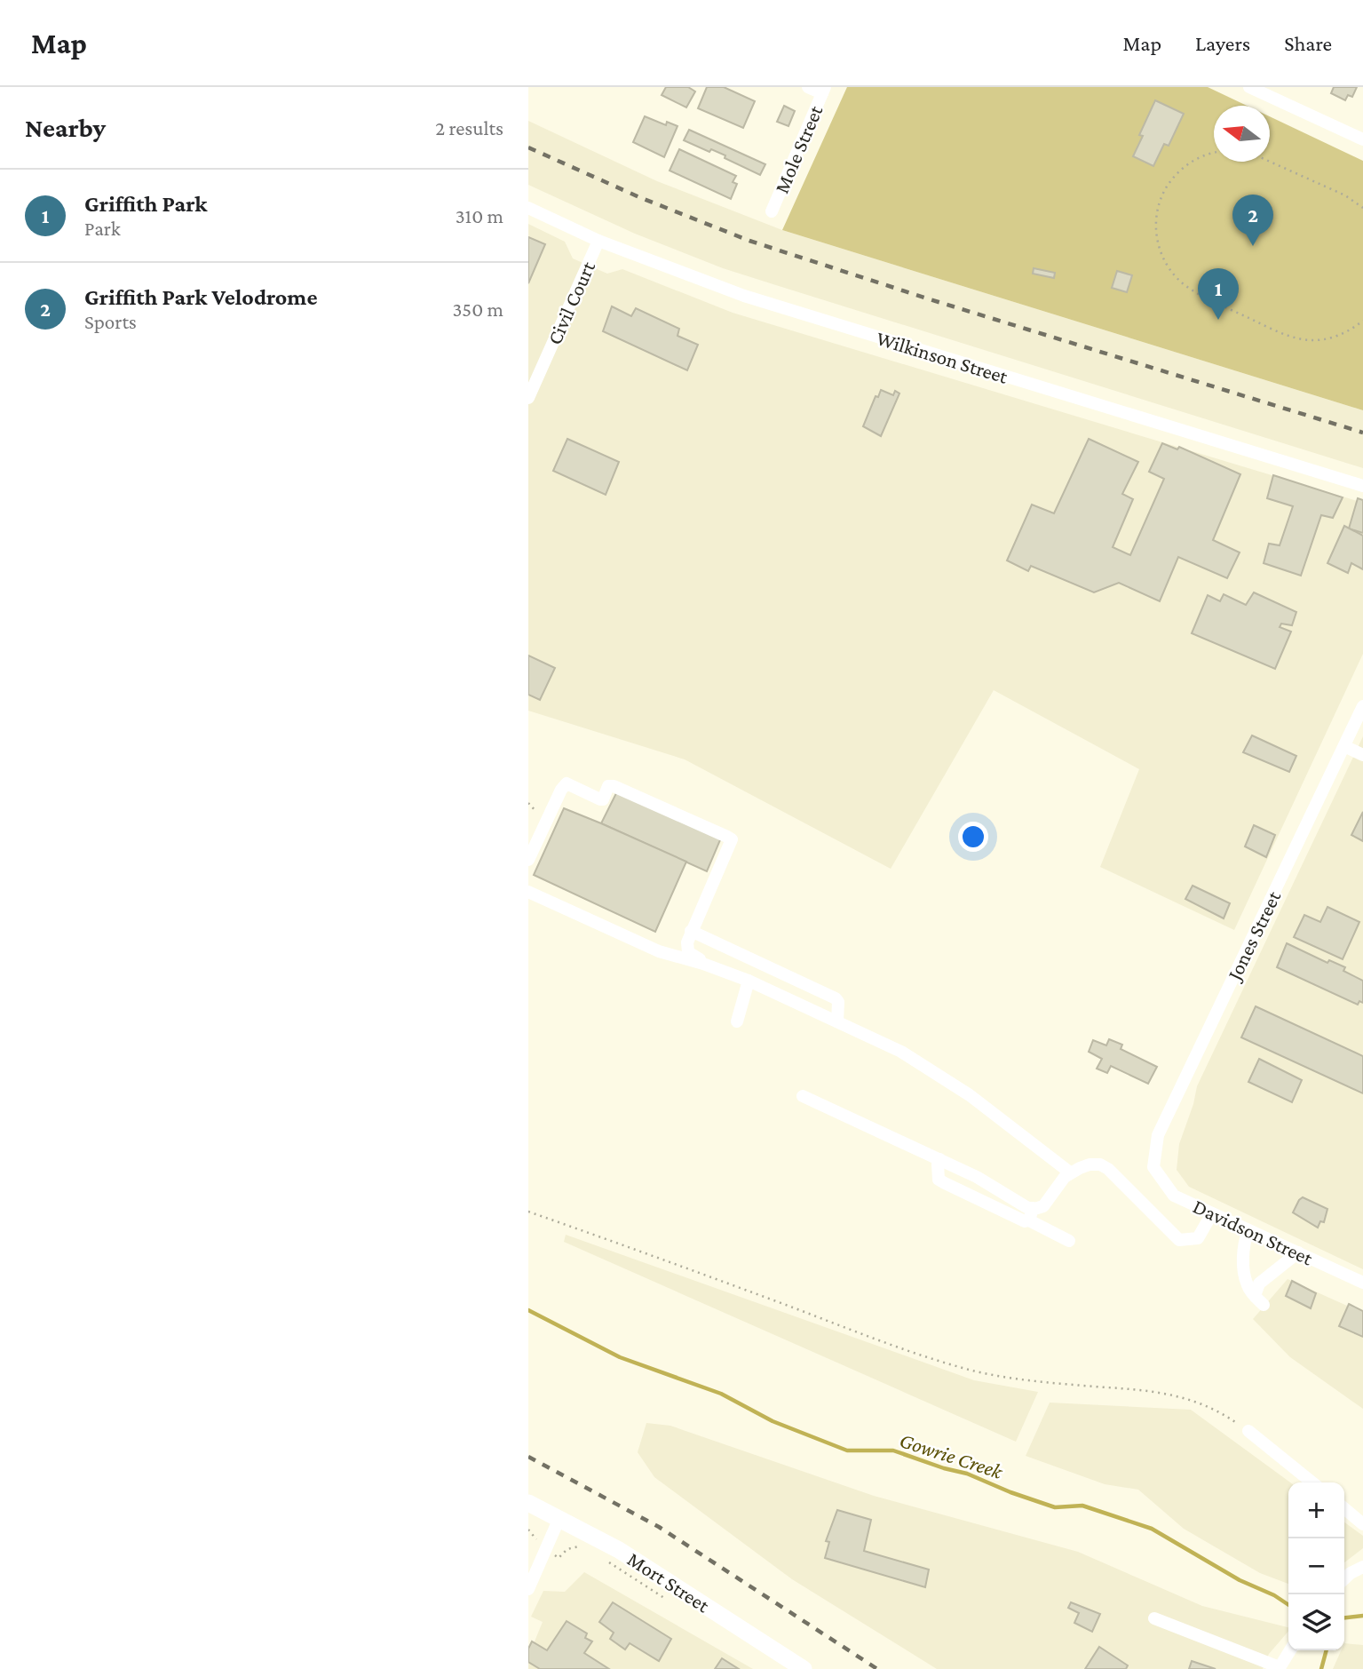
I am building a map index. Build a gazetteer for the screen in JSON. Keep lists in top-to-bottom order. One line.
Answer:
{"streets":{"main road":["Mort Street"],"street":["Mole Street","Civil Court","Wilkinson Street","Jones Street","Davidson Street"]},"crossings":[["Civil Court","Wilkinson Street"],["Jones Street","Davidson Street"]],"water":["Gowrie Creek"],"north":"left","page":{"header":"Map","nav":["Map","Layers","Share"],"heading":["Nearby","2 results"],"list":[{"mark":"1","name":"Griffith Park","note":"Park","value":"310 m"},{"mark":"2","name":"Griffith Park Velodrome","note":"Sports","value":"350 m"}],"pins":["2","1"],"map_buttons":["+","−"]}}
